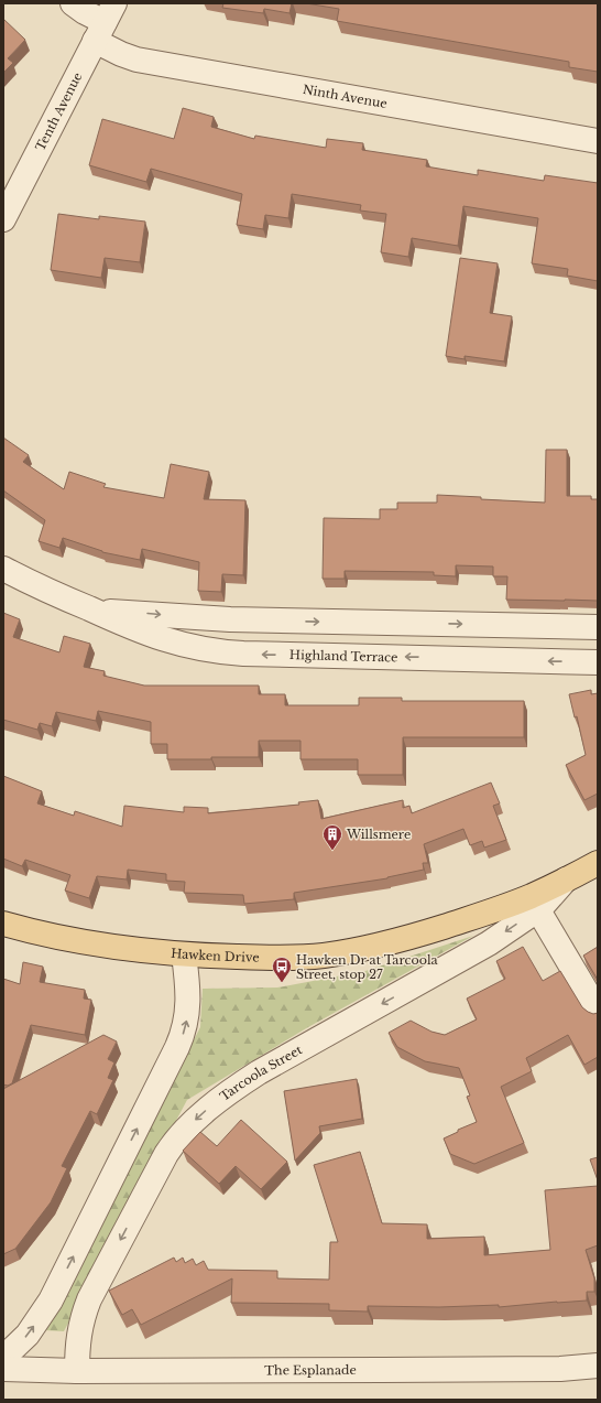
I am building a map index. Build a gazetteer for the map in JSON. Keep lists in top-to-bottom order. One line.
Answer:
{"streets":{"main road":["Hawken Drive"],"street":["Ninth Avenue","Tenth Avenue","Highland Terrace","Tarcoola Street","The Esplanade"]},"crossings":[["Ninth Avenue","Tenth Avenue"],["Hawken Drive","Tarcoola Street"],["Tarcoola Street","The Esplanade"]],"places":{"building":["Willsmere"],"bus stop":["Hawken Dr at Tarcoola Street, stop 27"]}}
